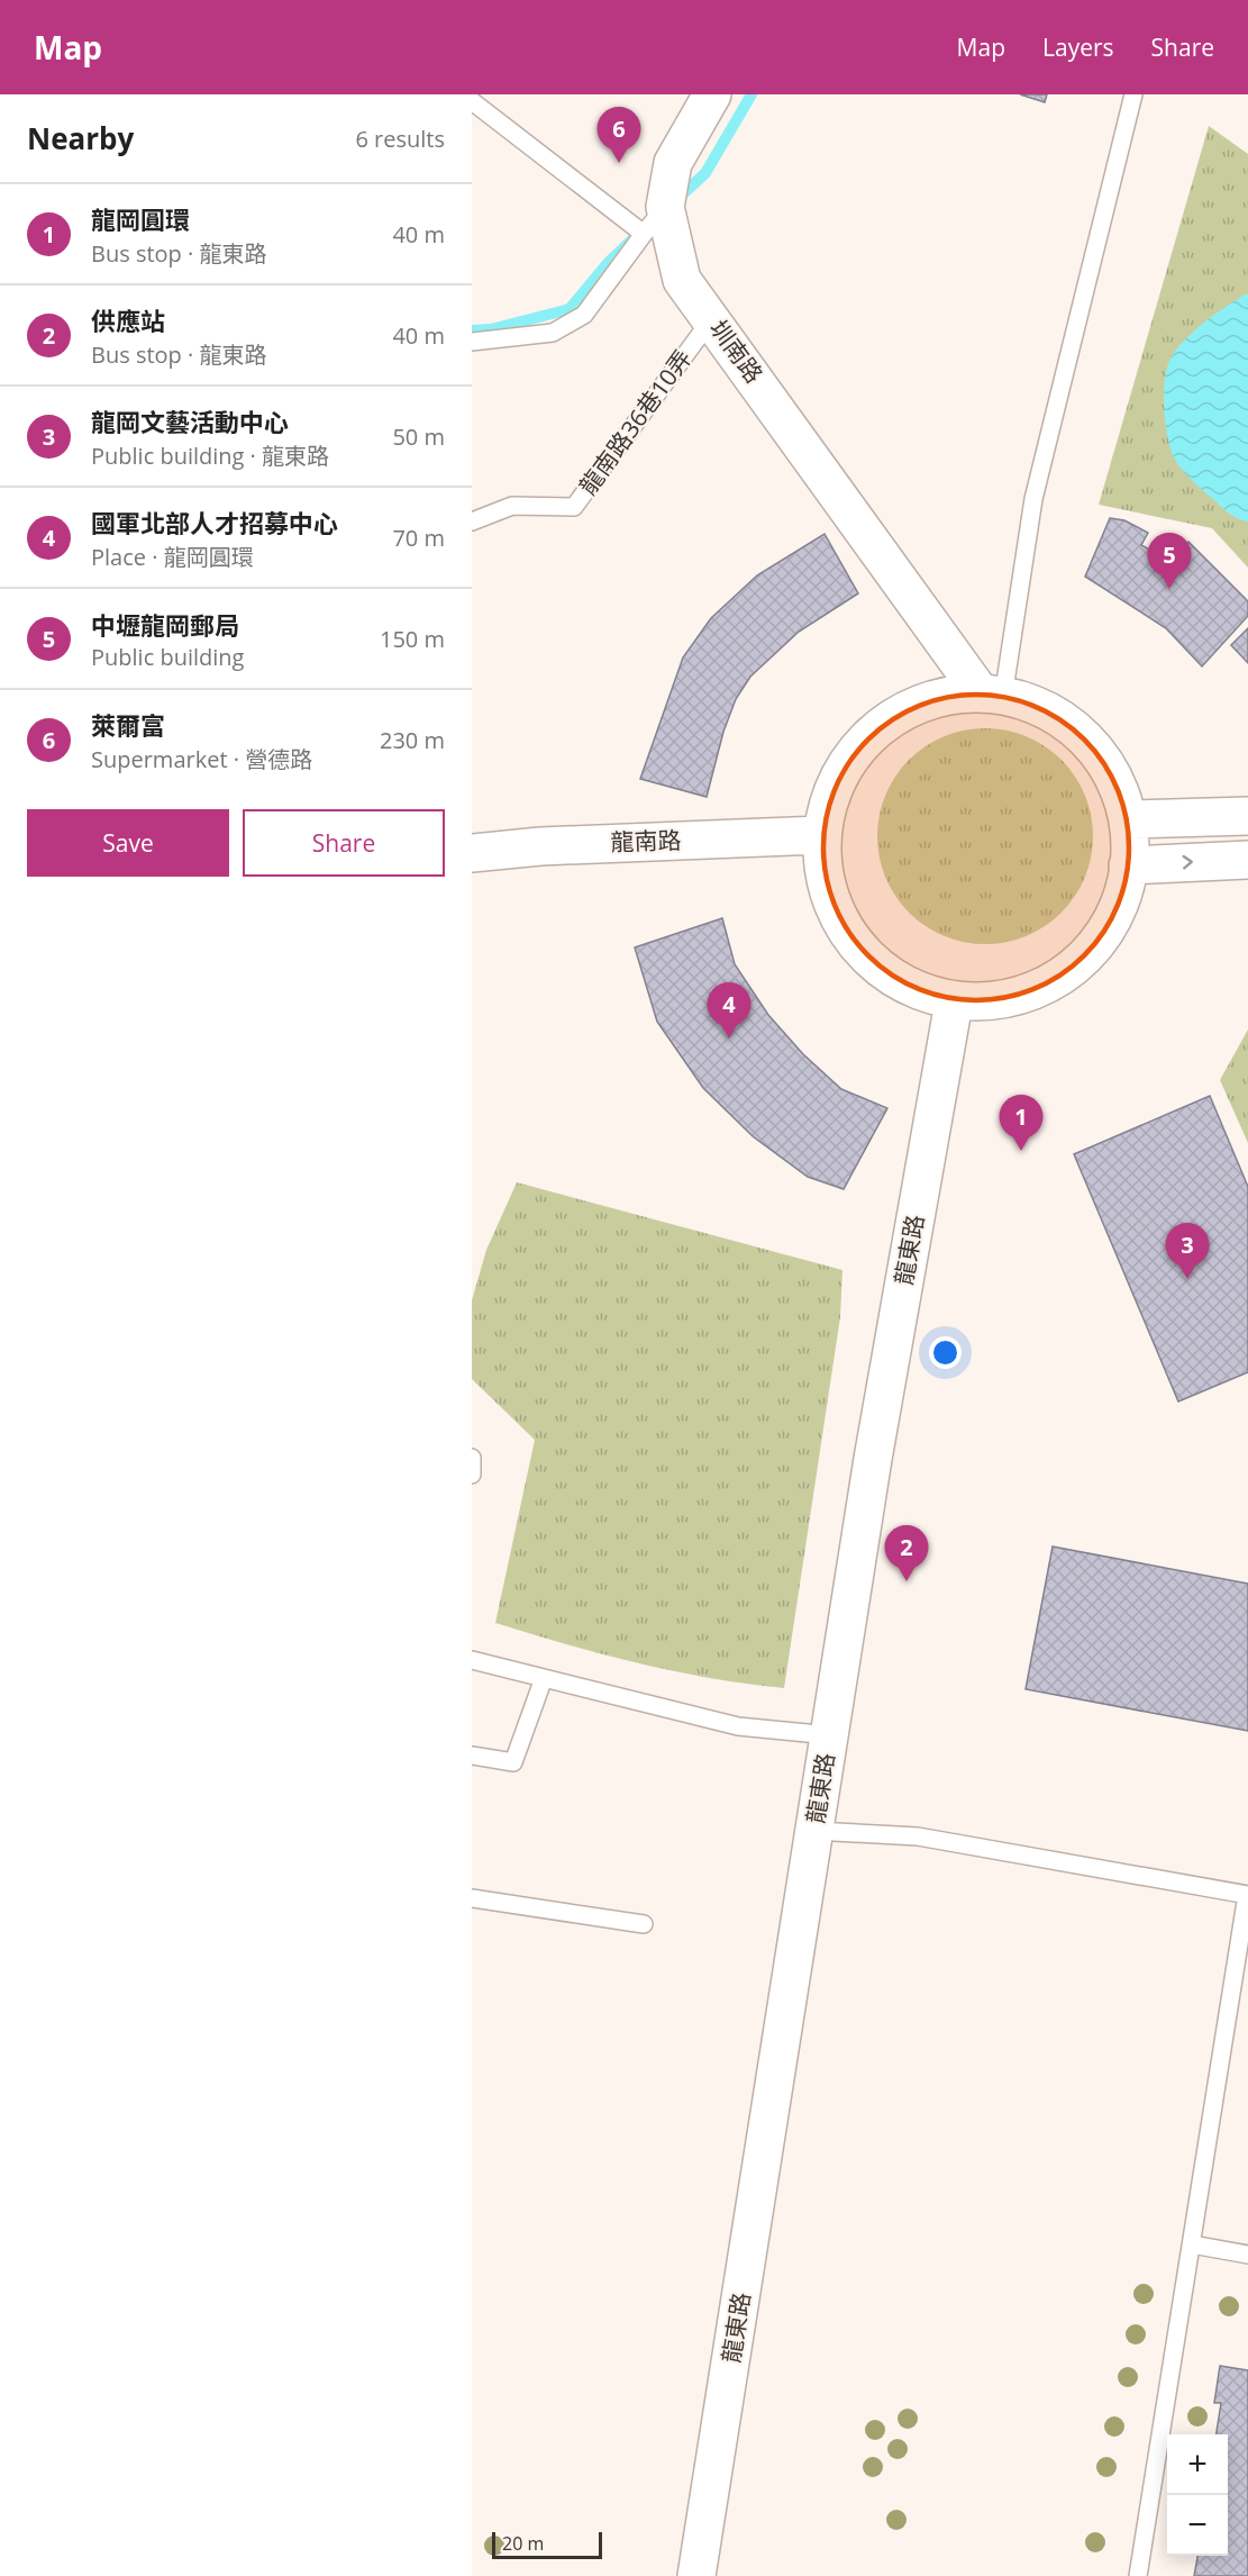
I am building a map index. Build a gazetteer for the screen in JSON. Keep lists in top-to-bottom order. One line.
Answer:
{"streets":{"street":["圳南路","龍南路","龍東路"],"lane":["龍南路36巷10弄"]},"crossings":[["圳南路","龍南路36巷10弄"]],"scale_bar":"20 m","page":{"header":"Map","nav":["Map","Layers","Share"],"heading":["Nearby","6 results"],"pins":["6","5","4","1","3","2"],"list":[{"mark":"1","name":"龍岡圓環","note":"Bus stop · 龍東路","value":"40 m"},{"mark":"2","name":"供應站","note":"Bus stop · 龍東路","value":"40 m"},{"mark":"3","name":"龍岡文藝活動中心","note":"Public building · 龍東路","value":"50 m"},{"mark":"4","name":"國軍北部人才招募中心","note":"Place · 龍岡圓環","value":"70 m"},{"mark":"5","name":"中壢龍岡郵局","note":"Public building","value":"150 m"},{"mark":"6","name":"萊爾富","note":"Supermarket · 營德路","value":"230 m"}],"buttons":["Save","Share"],"map_buttons":["+","−"],"scale":"20 m"}}
